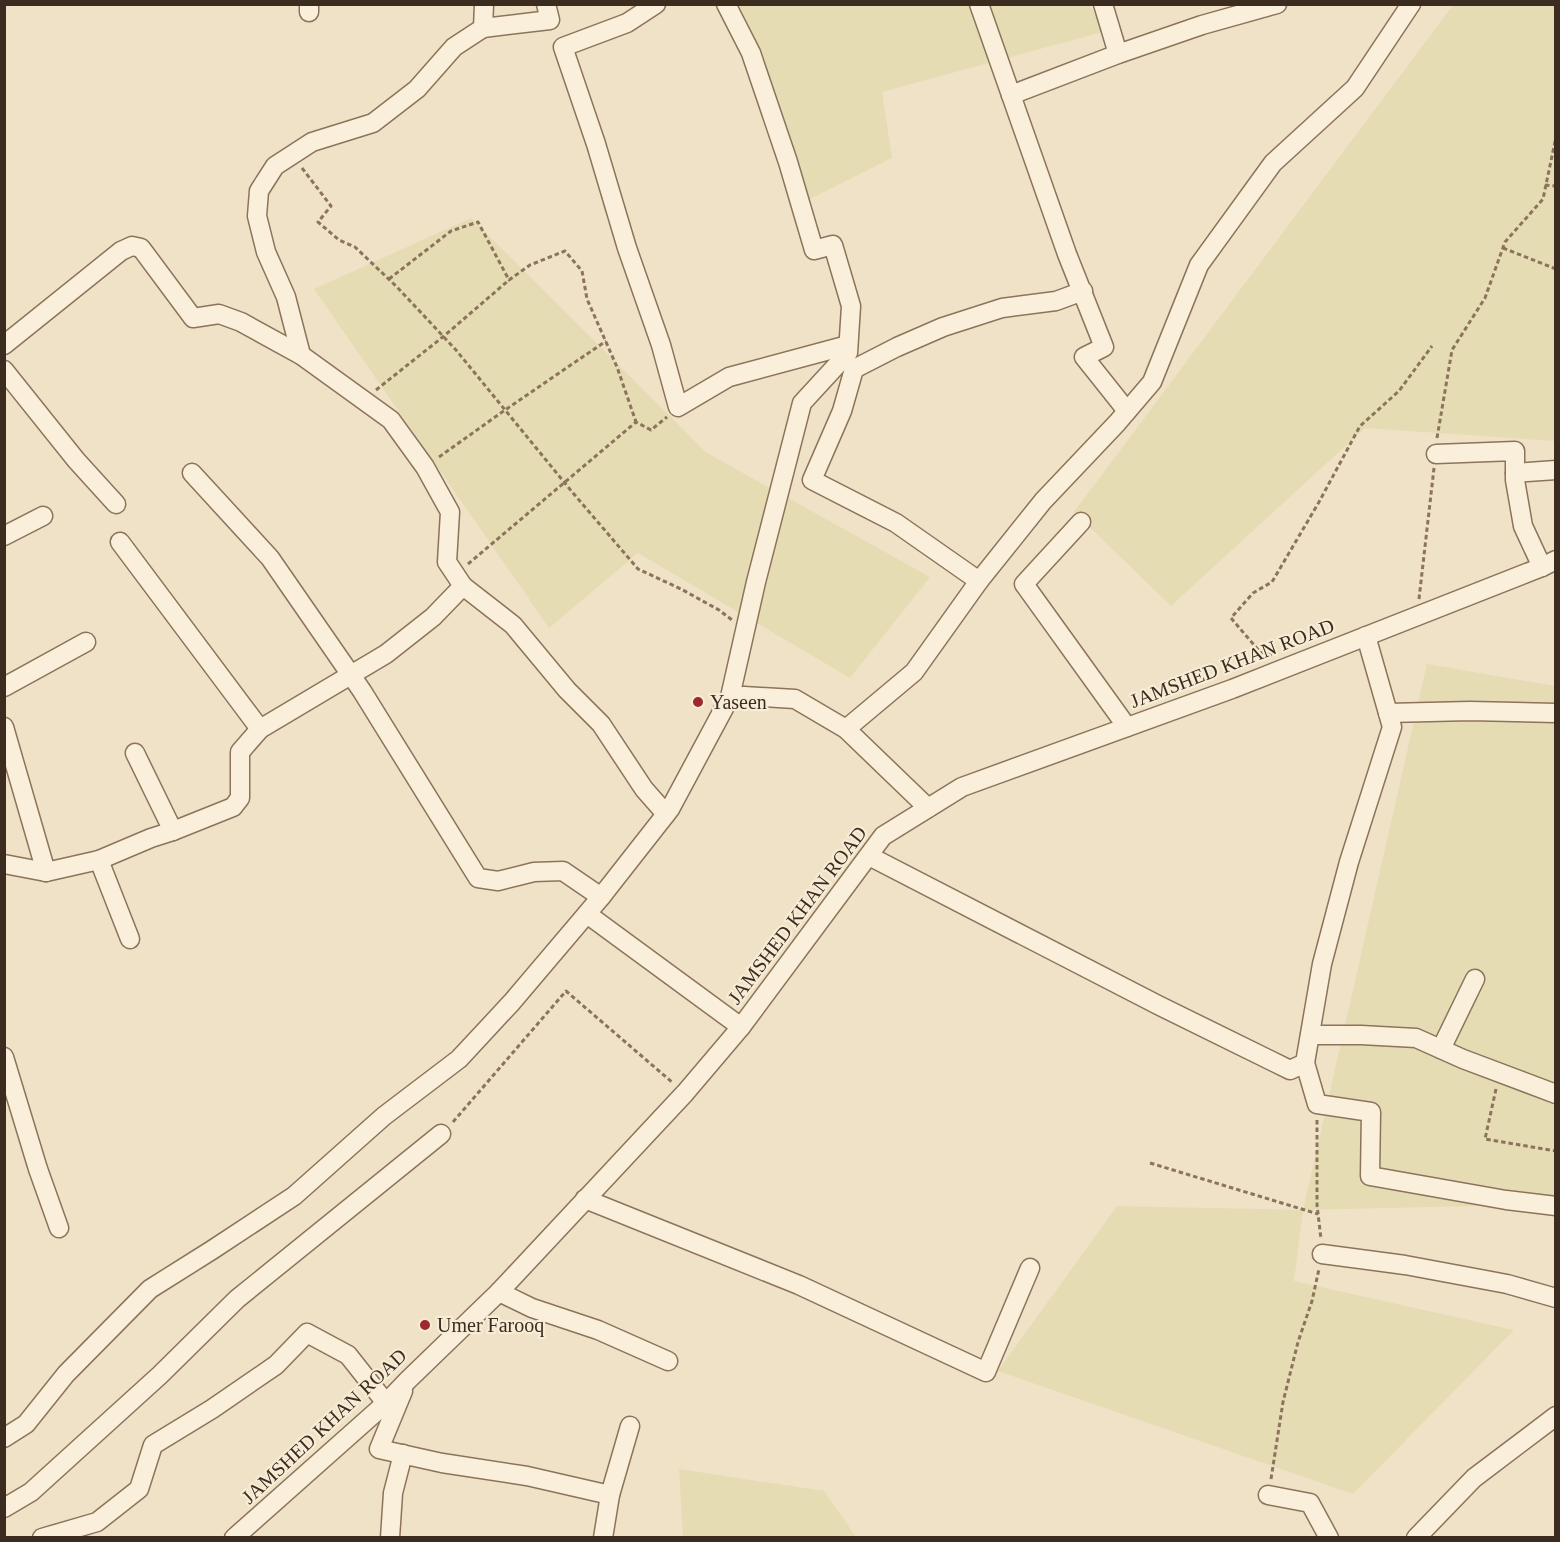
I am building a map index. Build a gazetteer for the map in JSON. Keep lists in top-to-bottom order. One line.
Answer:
{"streets":{"street":["JAMSHED KHAN ROAD"]},"places":["Yaseen","Umer Farooq"]}
